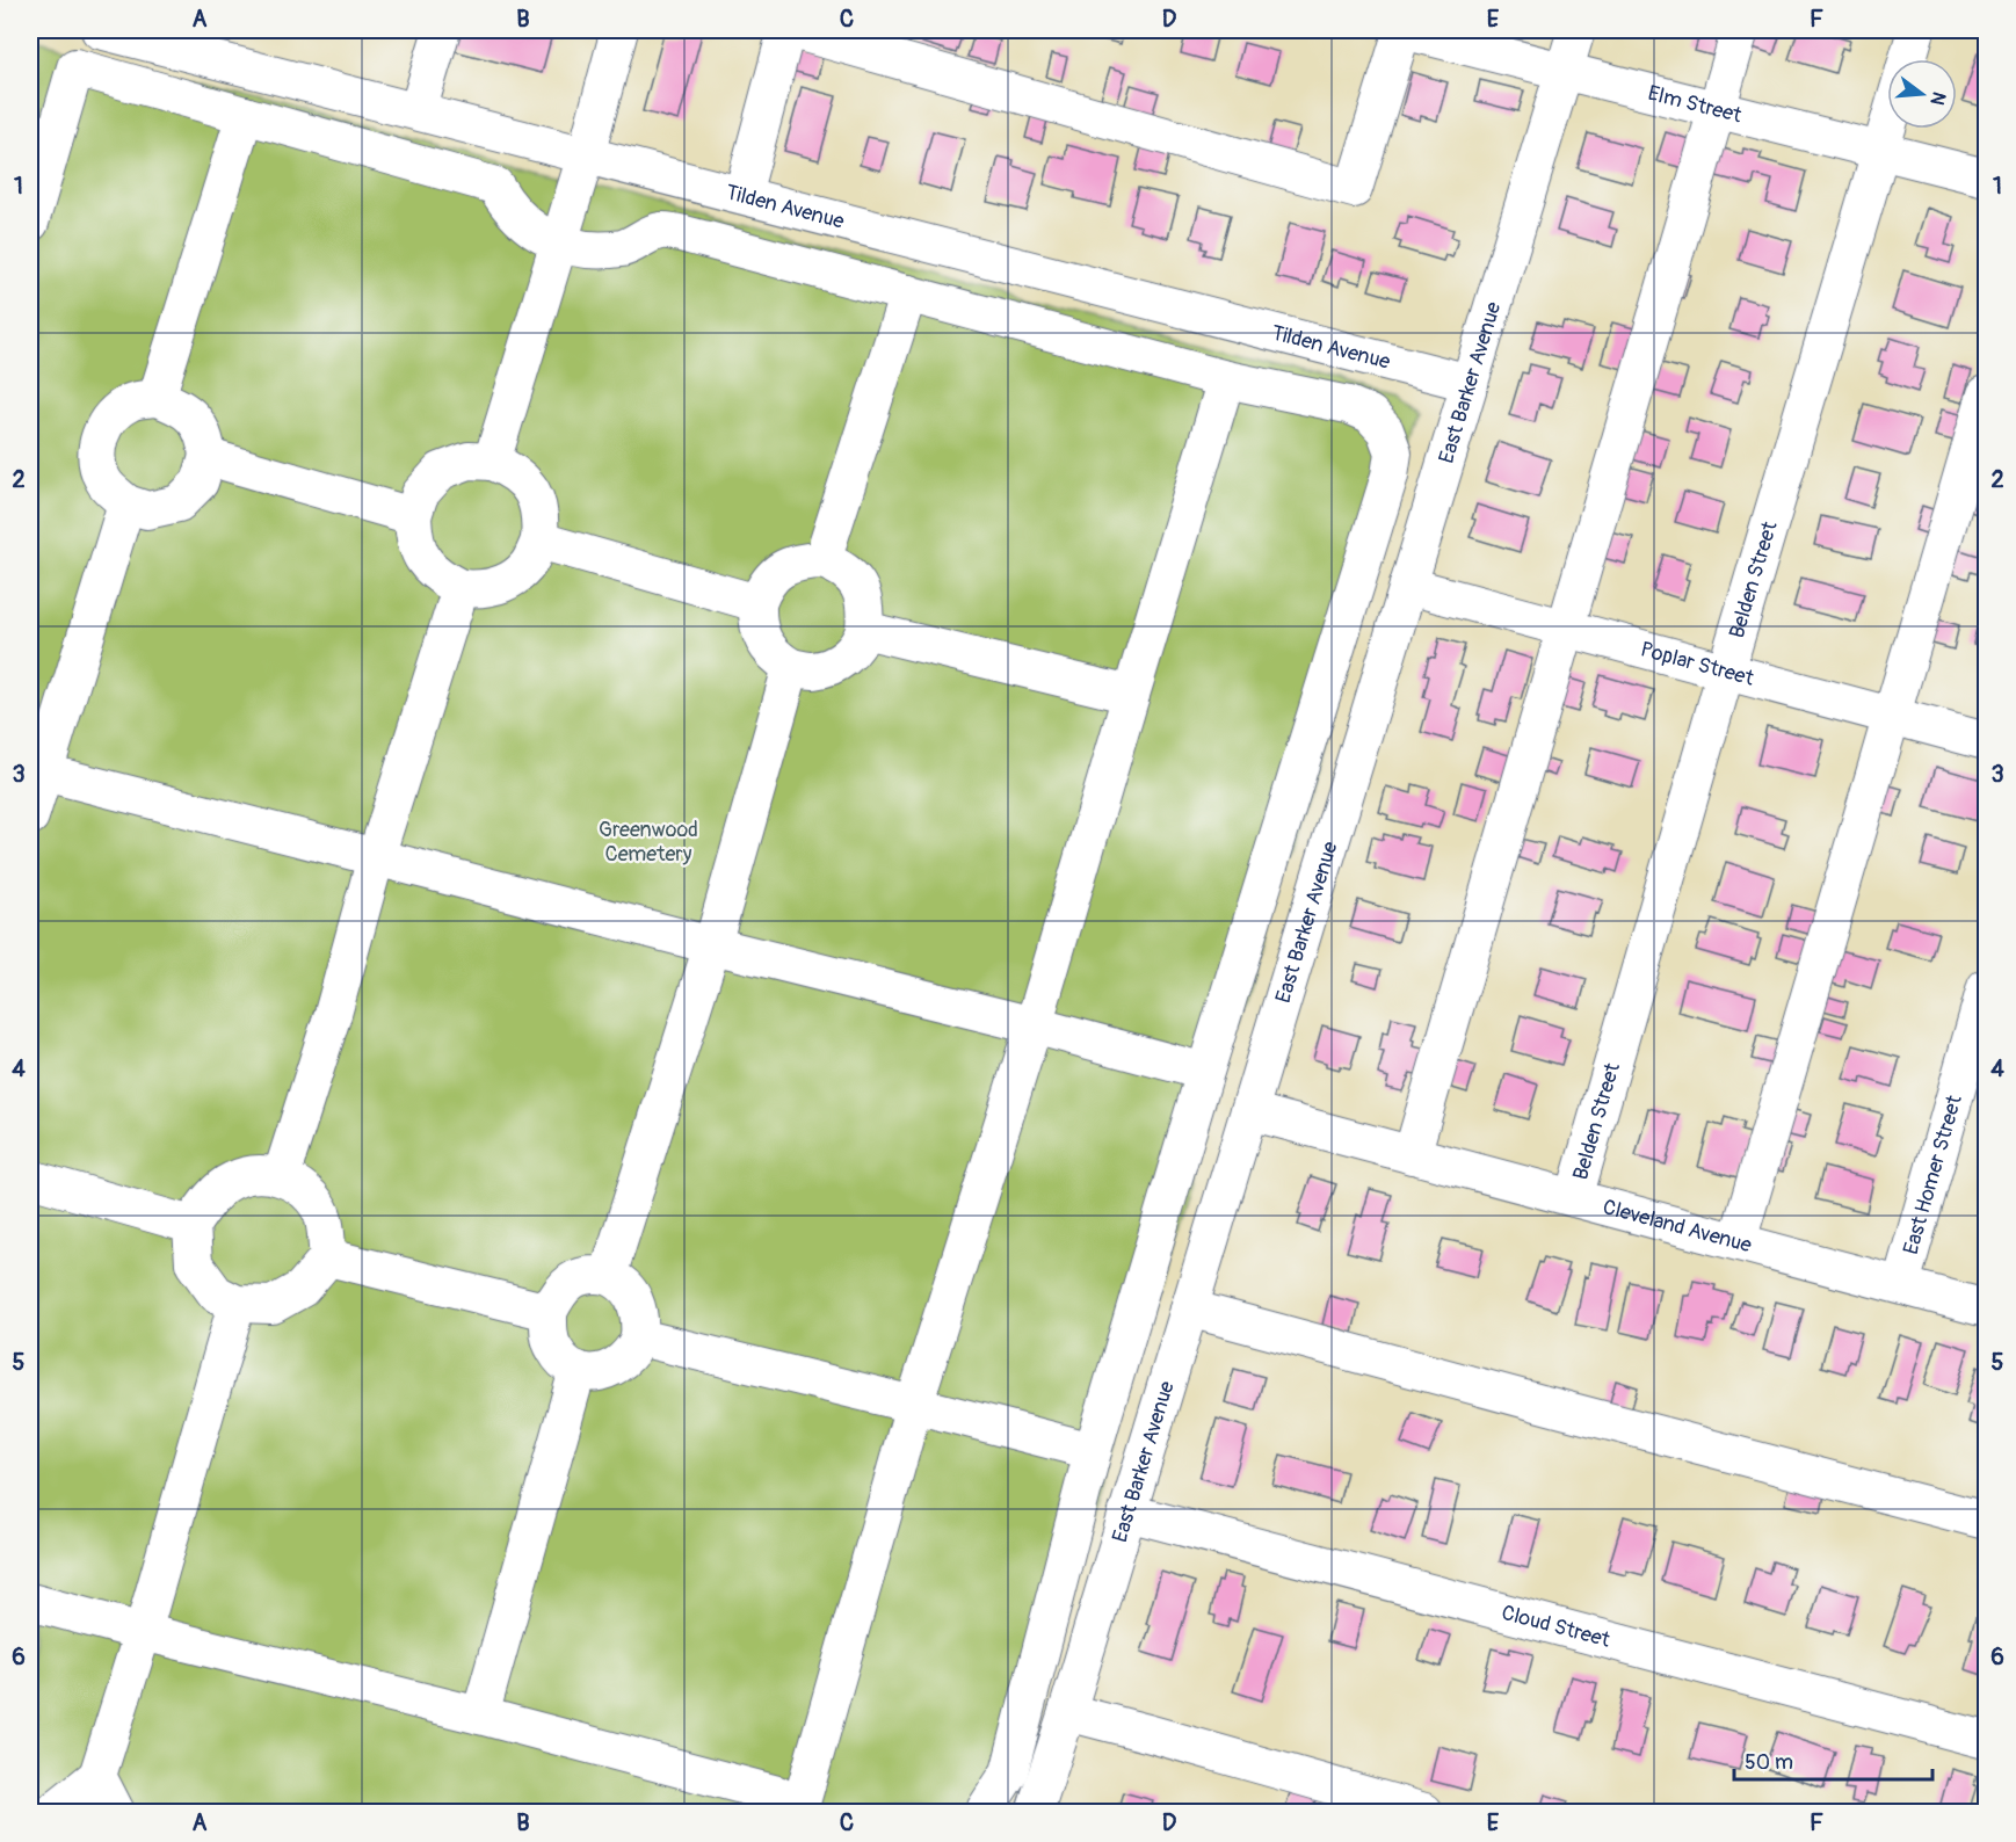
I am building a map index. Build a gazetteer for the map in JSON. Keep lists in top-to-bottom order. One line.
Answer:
{"streets":{"street":["Elm Street","Tilden Avenue","East Barker Avenue","Belden Street","Poplar Street","East Homer Street","Cleveland Avenue","Cloud Street"]},"crossings":[["Elm Street","East Barker Avenue"],["Elm Street","Belden Street"],["Tilden Avenue","East Barker Avenue"],["East Barker Avenue","Poplar Street"],["East Barker Avenue","Cleveland Avenue"],["East Barker Avenue","Cloud Street"],["Belden Street","Poplar Street"],["Belden Street","Cleveland Avenue"],["East Homer Street","Cleveland Avenue"]],"parks":["Greenwood Cemetery"],"scale_bar":"50 m","north":"right","grid":{"columns":["A","B","C","D","E","F"],"rows":["1","2","3","4","5","6"]}}
